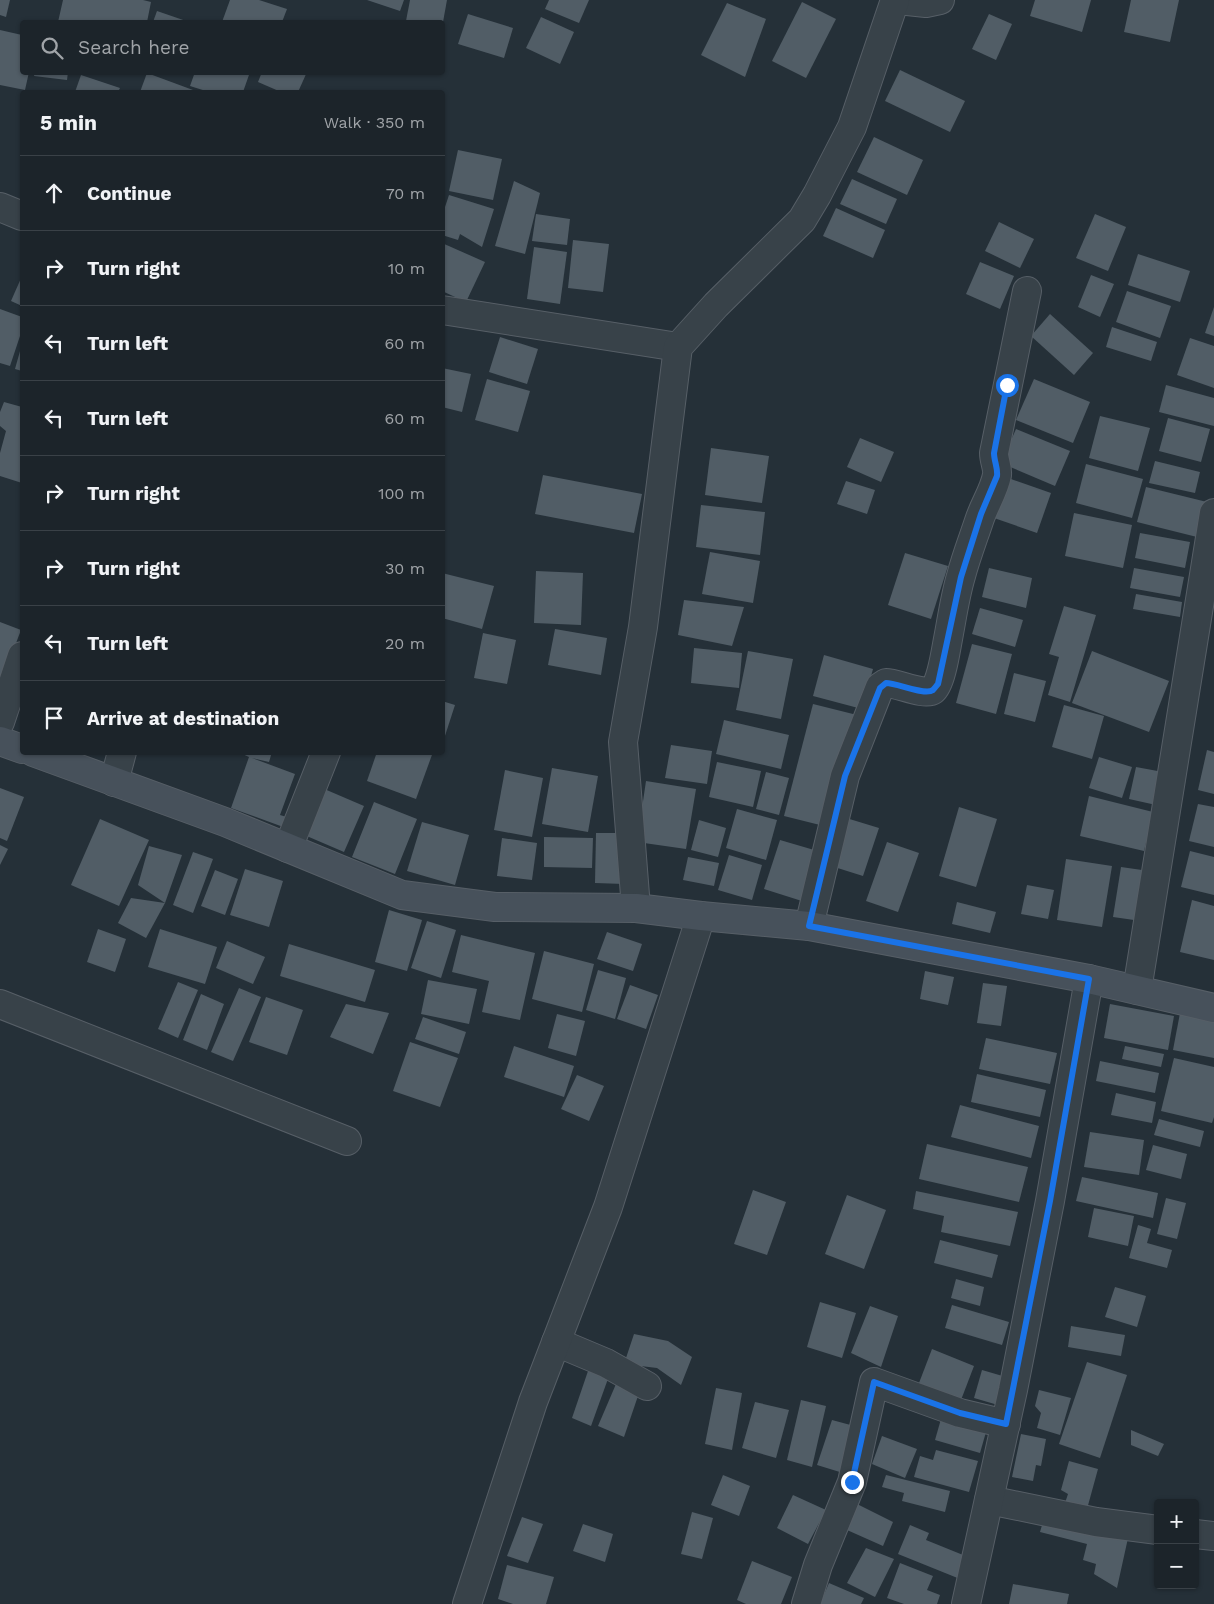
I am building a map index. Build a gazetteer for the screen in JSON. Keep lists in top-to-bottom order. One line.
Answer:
{"page":{"search":"Search here","heading":["5 min","Walk · 350 m"],"list":[["Continue","70 m"],["Turn right","10 m"],["Turn left","60 m"],["Turn left","60 m"],["Turn right","100 m"],["Turn right","30 m"],["Turn left","20 m"],"Arrive at destination"],"map_buttons":["+","−"]}}
